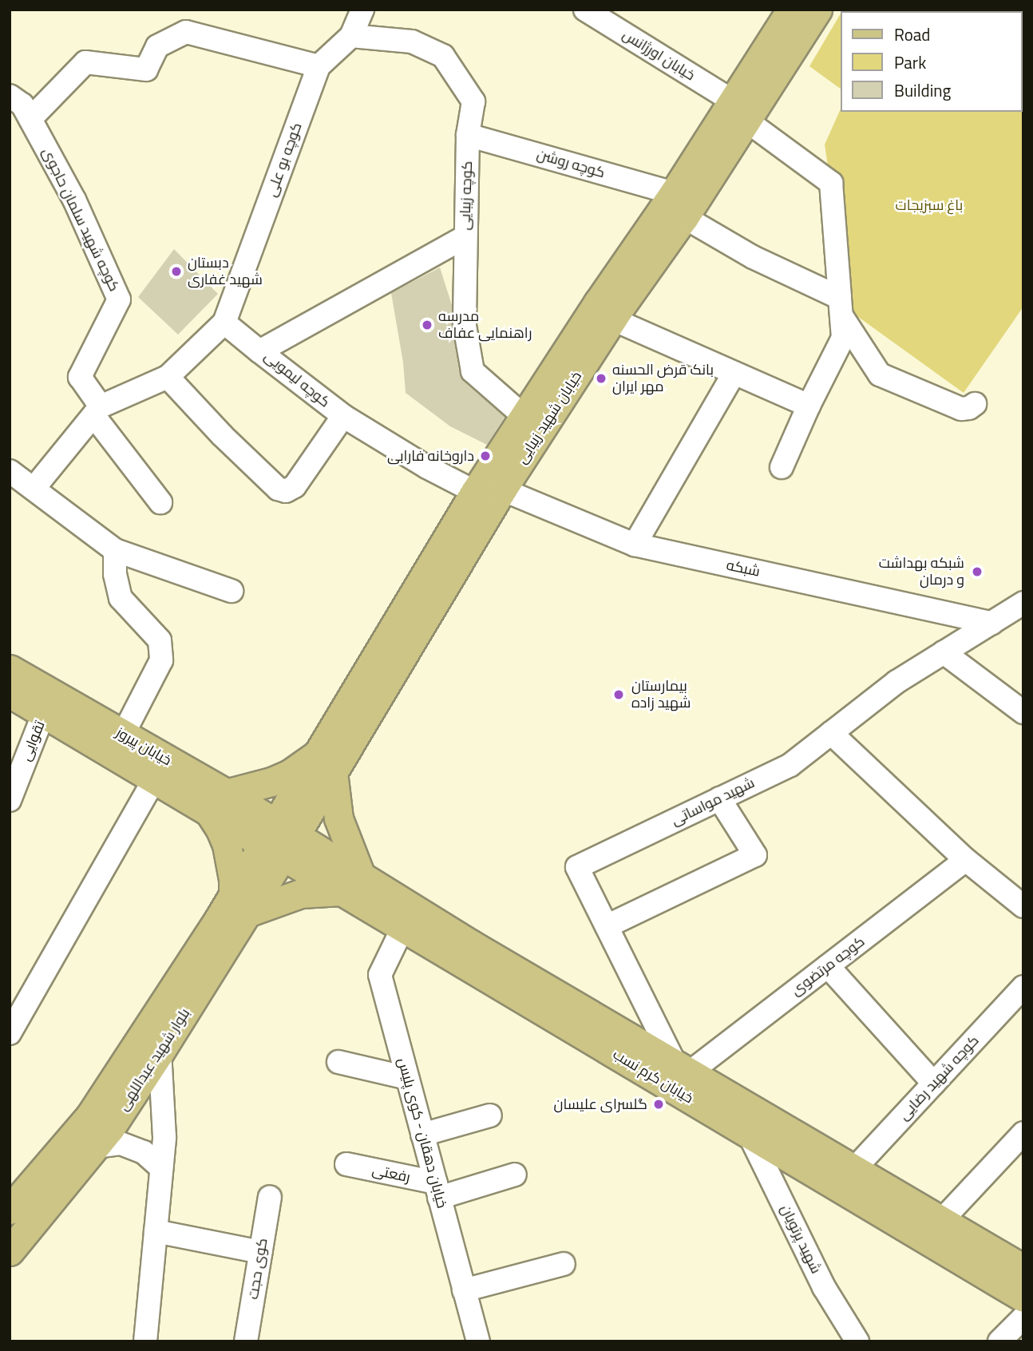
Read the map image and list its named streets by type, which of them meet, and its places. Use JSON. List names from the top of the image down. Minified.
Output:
{"streets":{"main road":["خیابان شهید زیبایی","خیابان پیروز","بلوار شهید عبداللهی","خیابان کرم نسب"],"street":["خیابان اورژانس","کوچه بو علی","کوچه روشن","کوچه زیبایی","کوچه شهید سلمان حاجوی","کوچه لیمویی","شبکه","تقوایی","شهید مواساتی","کوچه مرتضوی","کوچه شهید رضایی","خیابان دهقان - کوی پلیس","رفعتی","شهید پرتویان","کوی حجت"]},"crossings":[["خیابان اورژانس","کوچه روشن"],["خیابان اورژانس","خیابان شهید زیبایی"],["کوچه بو علی","کوچه زیبایی"],["کوچه روشن","کوچه زیبایی"],["کوچه روشن","خیابان شهید زیبایی"],["کوچه زیبایی","کوچه لیمویی"],["کوچه زیبایی","خیابان شهید زیبایی"],["کوچه لیمویی","خیابان شهید زیبایی"],["کوچه لیمویی","شبکه"],["خیابان شهید زیبایی","شبکه"],["خیابان شهید زیبایی","خیابان پیروز"],["خیابان شهید زیبایی","بلوار شهید عبداللهی"],["خیابان شهید زیبایی","خیابان کرم نسب"],["شبکه","شهید مواساتی"],["تقوایی","خیابان پیروز"],["خیابان پیروز","بلوار شهید عبداللهی"],["خیابان پیروز","خیابان کرم نسب"],["شهید مواساتی","کوچه مرتضوی"],["شهید مواساتی","خیابان کرم نسب"],["کوچه مرتضوی","خیابان کرم نسب"],["بلوار شهید عبداللهی","خیابان کرم نسب"],["خیابان کرم نسب","کوچه شهید رضایی"],["خیابان کرم نسب","خیابان دهقان - کوی پلیس"],["خیابان کرم نسب","شهید پرتویان"],["خیابان دهقان - کوی پلیس","رفعتی"]],"parks":["باغ سبزیجات"],"places":["دبستان شهید غفاری","مدرسه راهنمایی عفاف","بانک قرض الحسنه مهر ایران","داروخانه فارابی","شبکه بهداشت و درمان","بیمارستان شهید زاده","گلسرای علیسان"],"legend":["Road","Park","Building"]}
